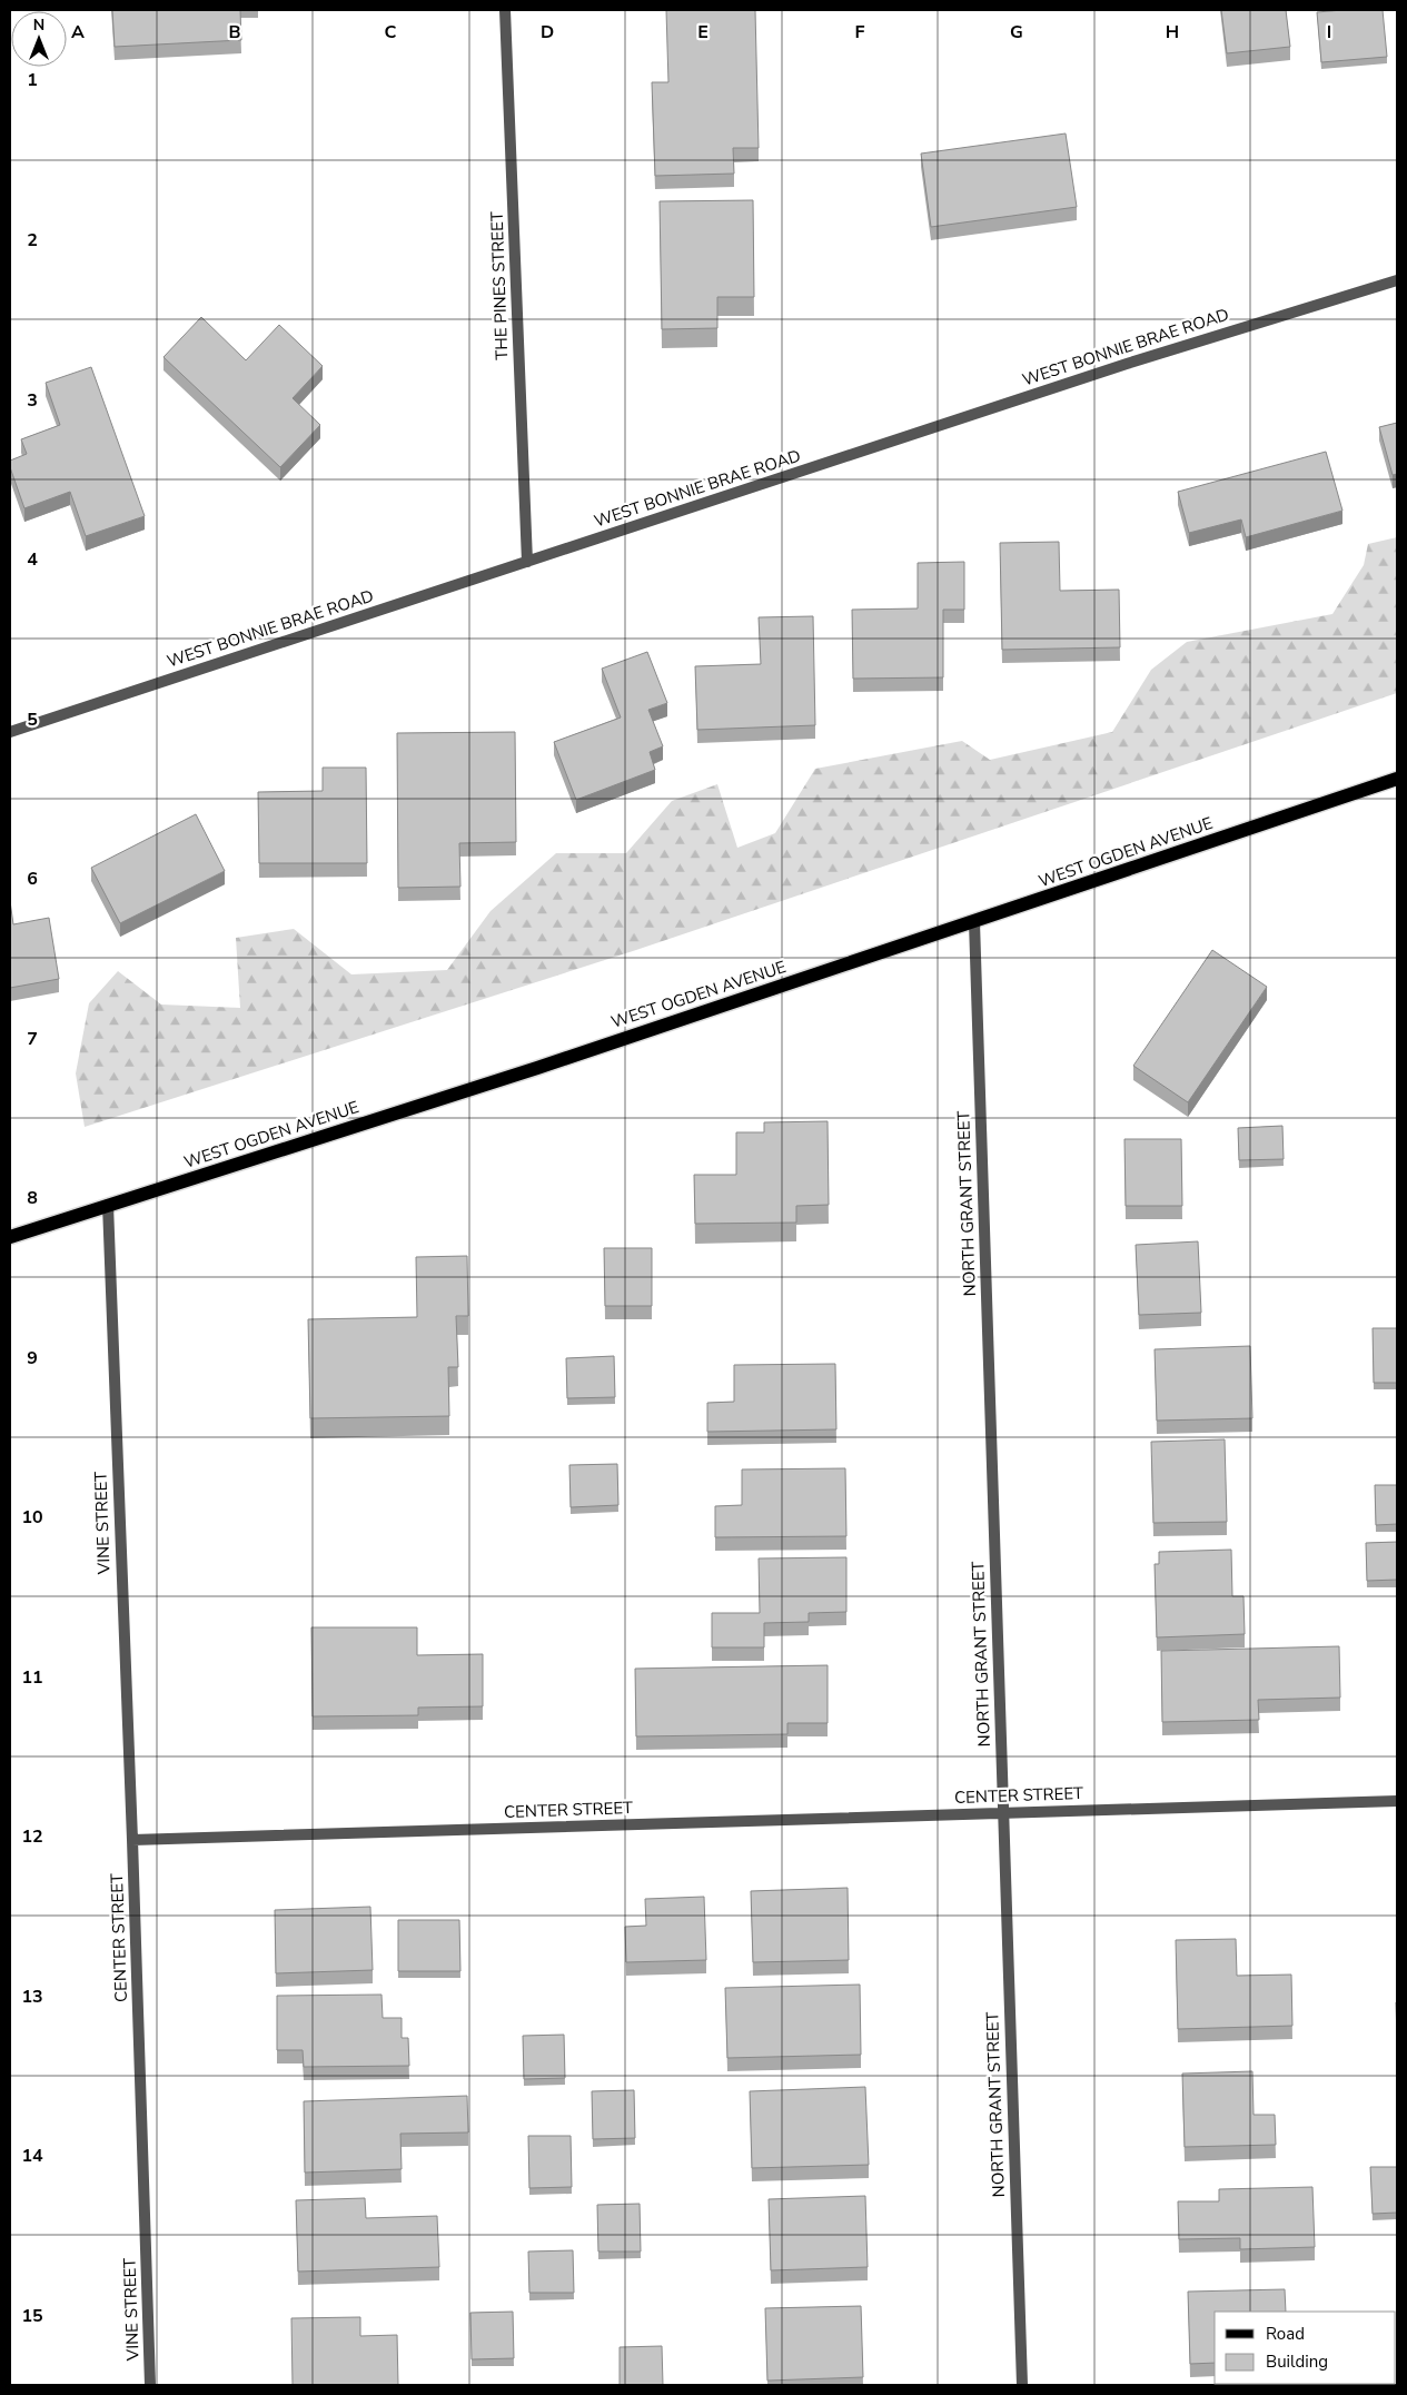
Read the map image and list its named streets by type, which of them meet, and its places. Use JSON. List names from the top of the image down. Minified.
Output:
{"streets":{"main road":["WEST OGDEN AVENUE"],"street":["THE PINES STREET","WEST BONNIE BRAE ROAD","NORTH GRANT STREET","VINE STREET","CENTER STREET"]},"crossings":[["THE PINES STREET","WEST BONNIE BRAE ROAD"],["WEST OGDEN AVENUE","NORTH GRANT STREET"],["WEST OGDEN AVENUE","VINE STREET"],["NORTH GRANT STREET","CENTER STREET"],["VINE STREET","CENTER STREET"]],"legend":["Road","Building"],"north":"top","grid":{"columns":["A","B","C","D","E","F","G","H","I"],"rows":["1","2","3","4","5","6","7","8","9","10","11","12","13","14","15"]}}
